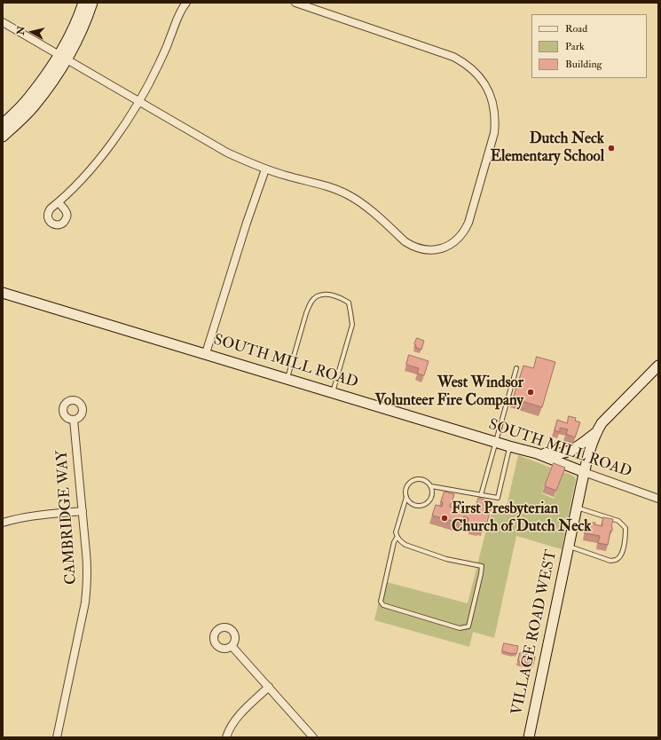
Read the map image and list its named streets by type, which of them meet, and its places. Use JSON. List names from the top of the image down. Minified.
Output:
{"streets":{"street":["SOUTH MILL ROAD","CAMBRIDGE WAY","VILLAGE ROAD WEST"]},"crossings":[["SOUTH MILL ROAD","VILLAGE ROAD WEST"]],"places":["Dutch Neck Elementary School","West Windsor Volunteer Fire Company","First Presbyterian Church of Dutch Neck"],"legend":["Road","Park","Building"],"north":"left"}
